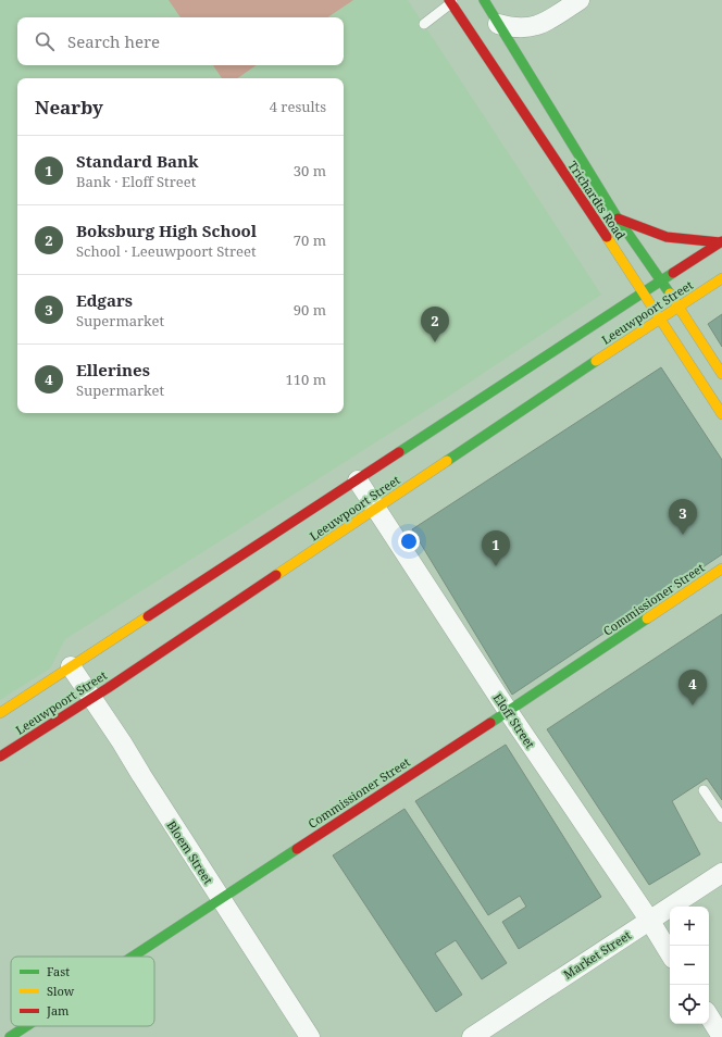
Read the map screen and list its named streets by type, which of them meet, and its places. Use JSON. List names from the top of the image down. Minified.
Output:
{"streets":{"main road":["Trichardts Road","Leeuwpoort Street","Commissioner Street"],"street":["Eloff Street","Bloem Street","Market Street"]},"crossings":[["Trichardts Road","Leeuwpoort Street"],["Leeuwpoort Street","Eloff Street"],["Leeuwpoort Street","Bloem Street"],["Commissioner Street","Eloff Street"],["Commissioner Street","Bloem Street"],["Eloff Street","Market Street"]],"legend":["Fast","Slow","Jam"],"page":{"search":"Search here","heading":["Nearby","4 results"],"list":[{"mark":"1","name":"Standard Bank","note":"Bank · Eloff Street","value":"30 m"},{"mark":"2","name":"Boksburg High School","note":"School · Leeuwpoort Street","value":"70 m"},{"mark":"3","name":"Edgars","note":"Supermarket","value":"90 m"},{"mark":"4","name":"Ellerines","note":"Supermarket","value":"110 m"}],"pins":["2","3","1","4"],"map_buttons":["+","−"]}}
